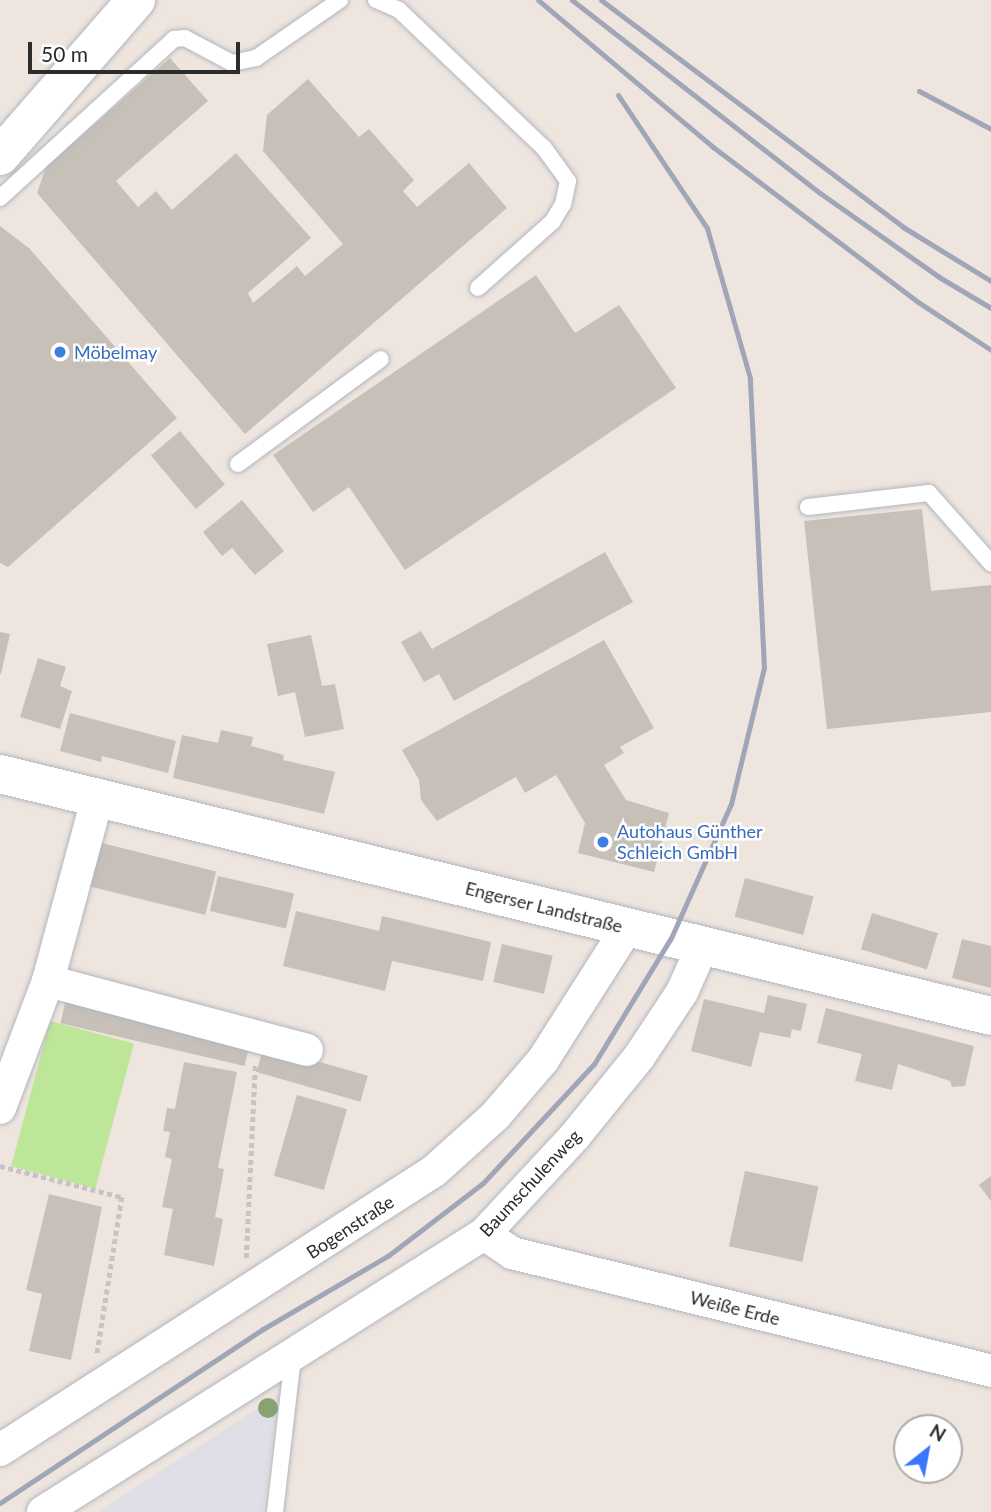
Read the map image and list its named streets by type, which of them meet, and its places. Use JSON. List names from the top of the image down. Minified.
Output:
{"streets":{"main road":["Engerser Landstraße"],"street":["Baumschulenweg","Bogenstraße","Weiße Erde"]},"crossings":[["Engerser Landstraße","Baumschulenweg"],["Engerser Landstraße","Bogenstraße"],["Baumschulenweg","Weiße Erde"]],"places":["Möbelmay","Autohaus Günther Schleich GmbH"],"scale_bar":"50 m","north":"top right"}
